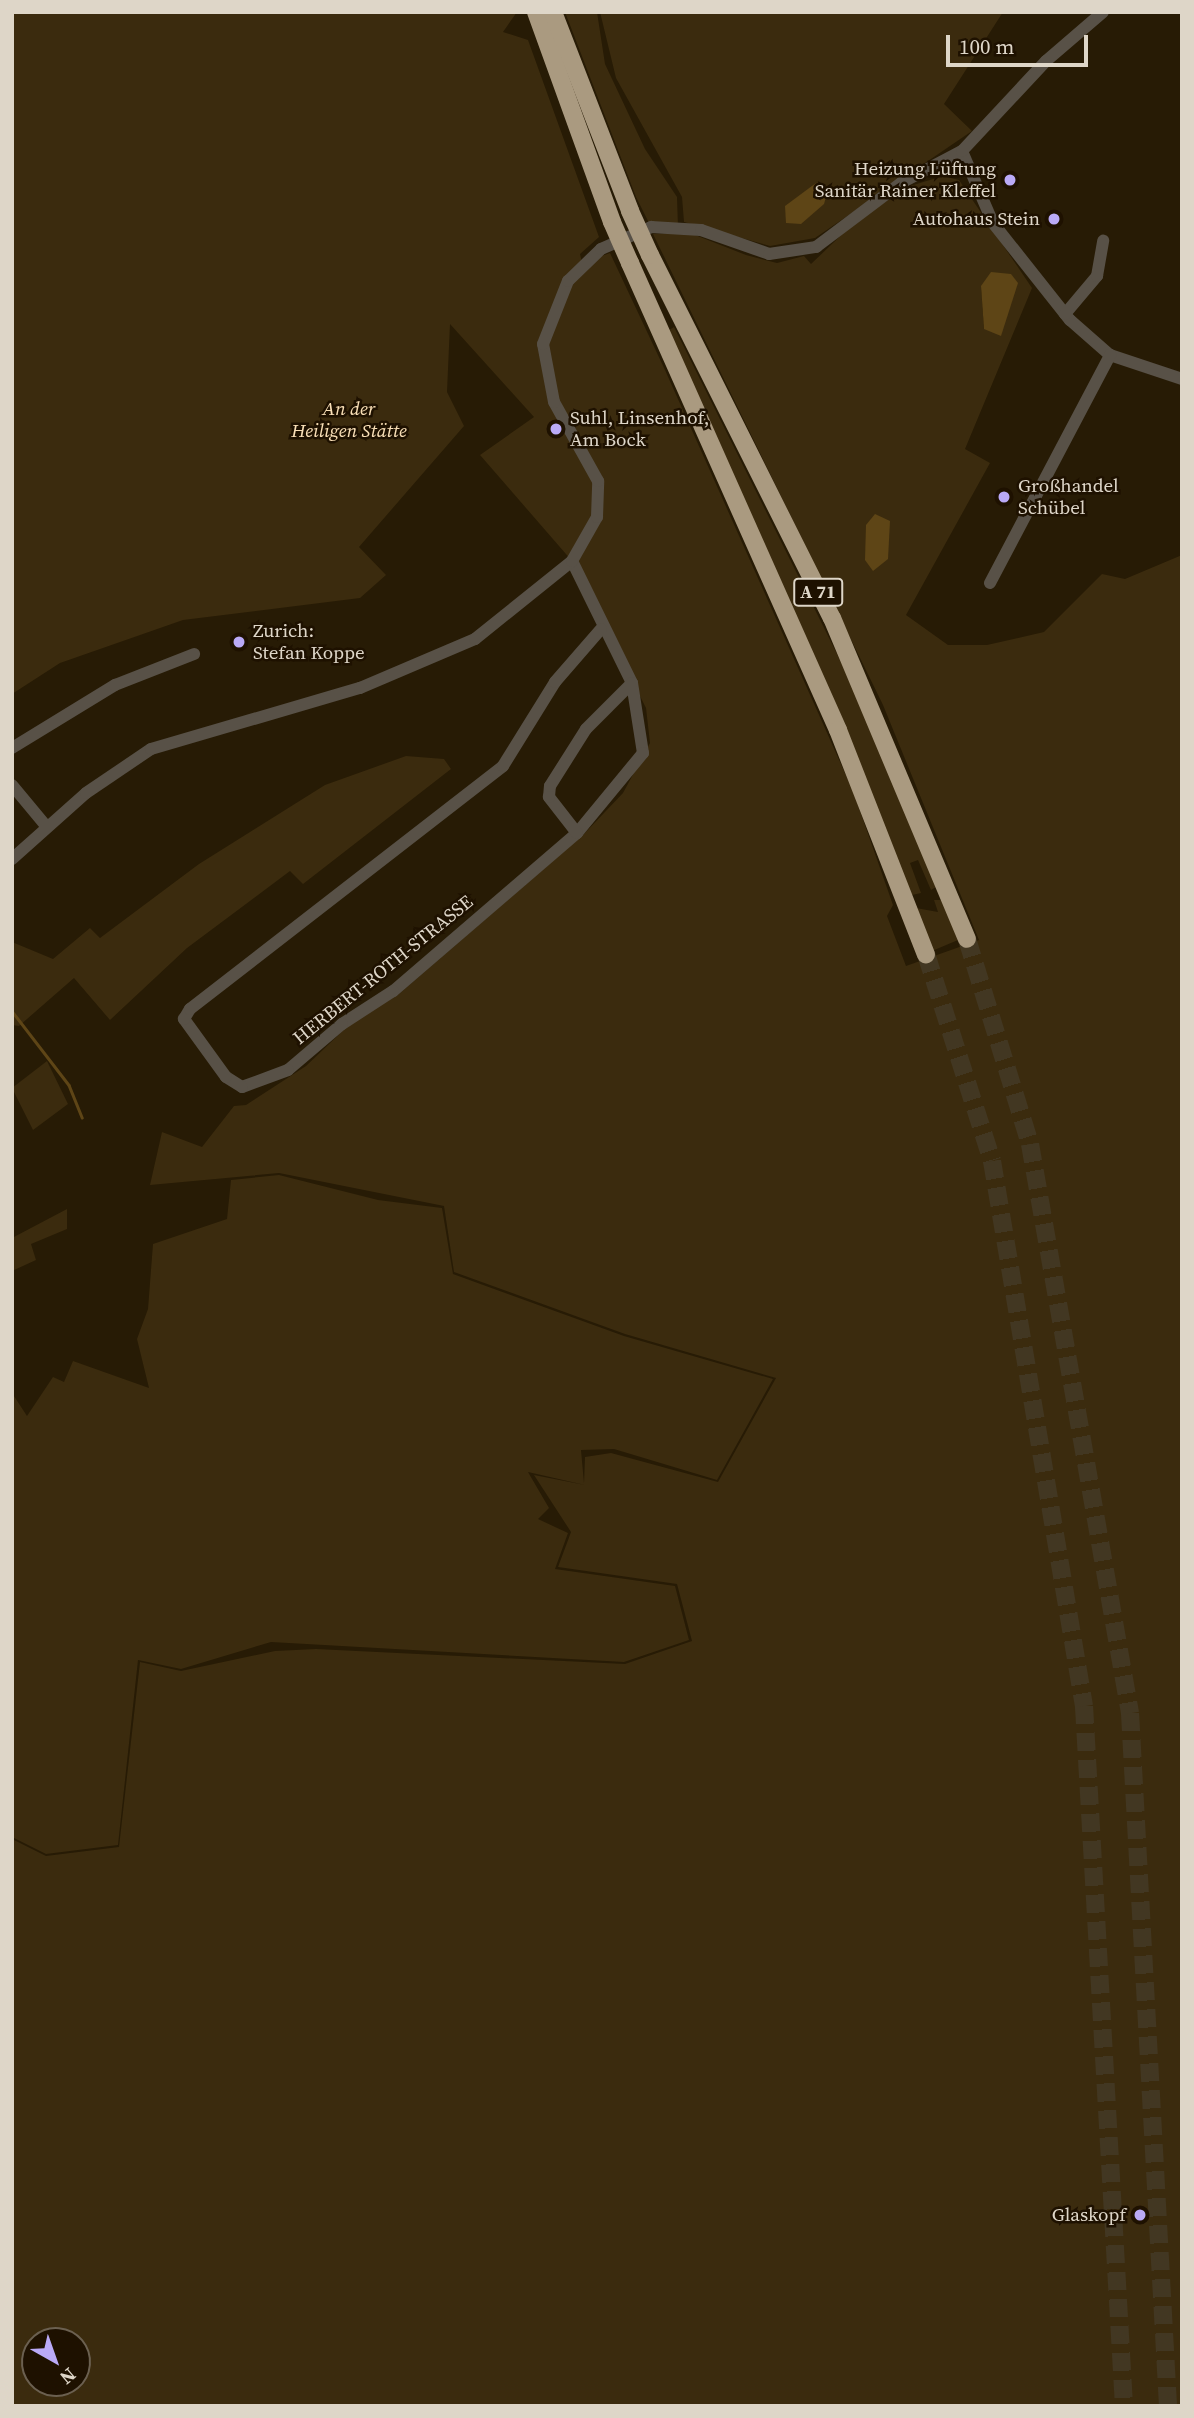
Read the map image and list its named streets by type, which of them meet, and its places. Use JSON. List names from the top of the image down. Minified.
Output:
{"streets":{"highway":["A 71"],"street":["HERBERT-ROTH-STRASSE"]},"parks":["An der Heiligen Stätte"],"places":["Heizung Lüftung Sanitär Rainer Kleffel","Autohaus Stein","Suhl, Linsenhof, Am Bock","Großhandel Schübel","Zurich: Stefan Koppe","Glaskopf"],"scale_bar":"100 m","north":"bottom right"}
